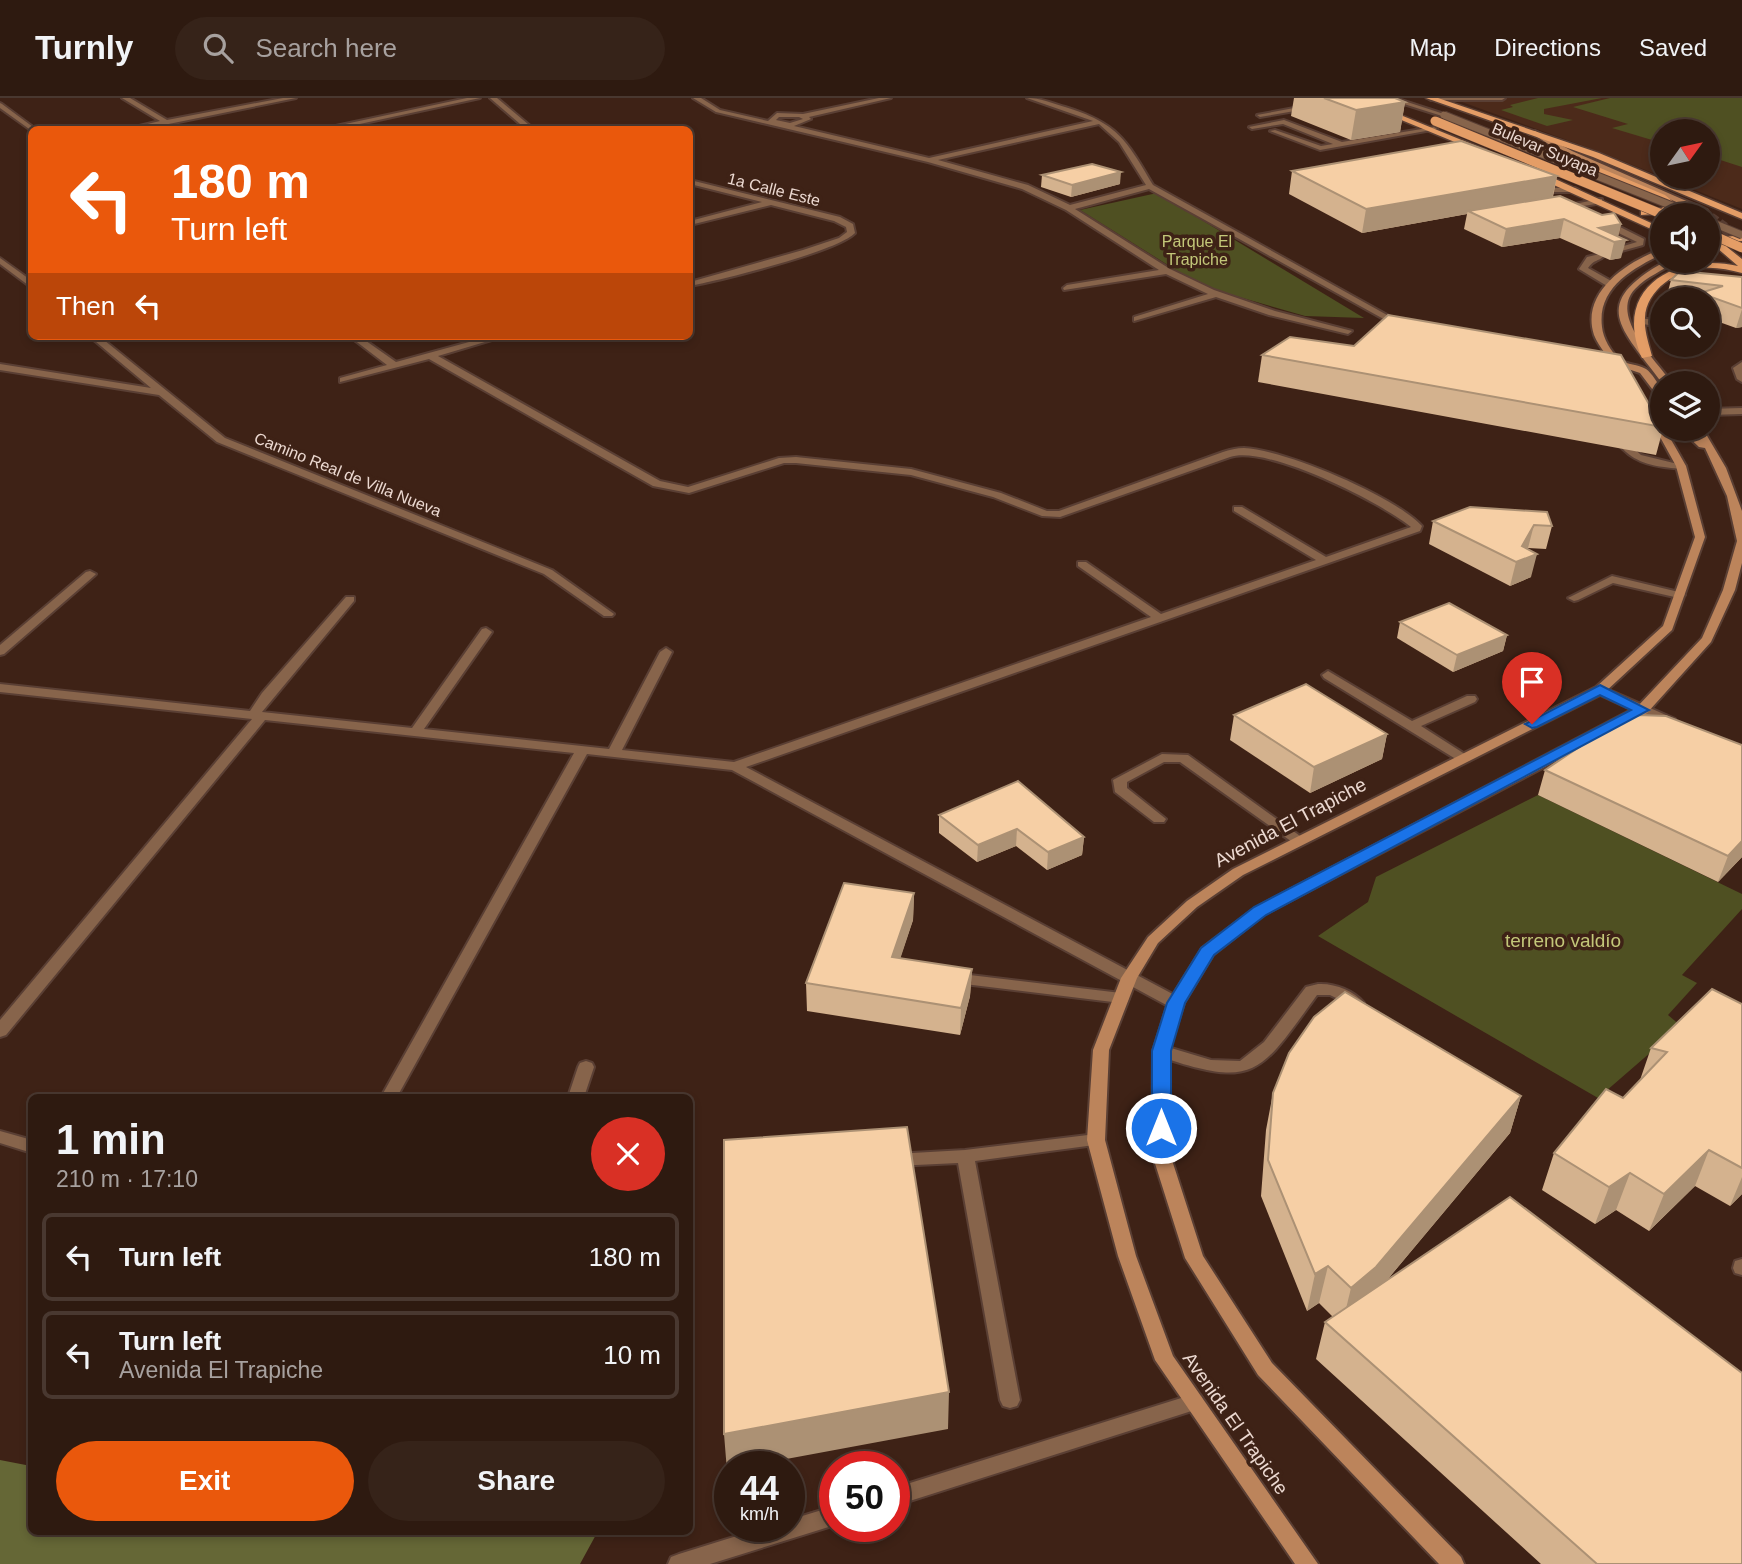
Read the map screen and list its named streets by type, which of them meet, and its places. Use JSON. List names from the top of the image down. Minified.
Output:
{"streets":{"main road":["Bulevar Suyapa","Avenida El Trapiche"],"street":["1a Calle Este","Camino Real de Villa Nueva"]},"parks":["Parque El Trapiche","terreno valdío"],"north":"top right","page":{"header":"Turnly","search":"Search here","nav":["Map","Directions","Saved"],"turn":["180 m","Turn left"],"then":"Then","heading":["1 min","210 m · 17:10"],"list":[{"name":"Turn left","value":"180 m"},{"name":"Turn left","note":"Avenida El Trapiche","value":"10 m"}],"buttons":["Exit","Share"],"speed":"44 km/h","limit":"50"}}
